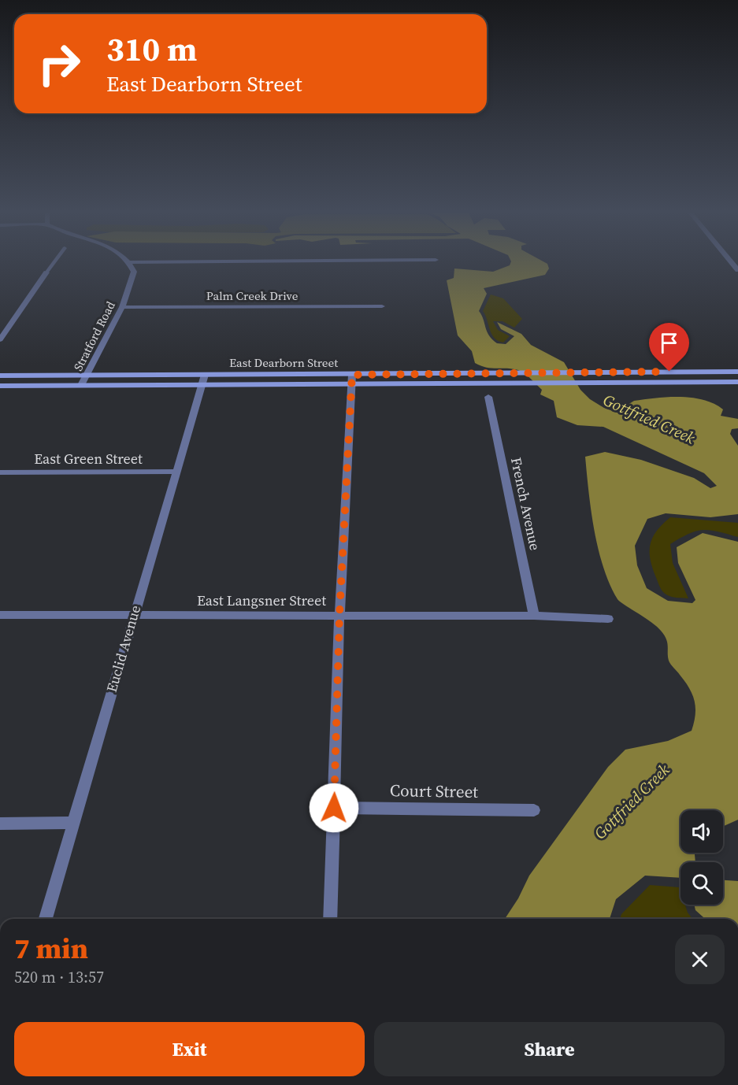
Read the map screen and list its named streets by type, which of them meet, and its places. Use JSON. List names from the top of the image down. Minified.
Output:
{"streets":{"main road":["East Dearborn Street"],"street":["Palm Creek Drive","Stratford Road","East Green Street","French Avenue","East Langsner Street","Euclid Avenue","Court Street"]},"crossings":[["Palm Creek Drive","Stratford Road"],["Stratford Road","East Dearborn Street"],["East Dearborn Street","Euclid Avenue"],["East Green Street","Euclid Avenue"],["French Avenue","East Langsner Street"],["East Langsner Street","Euclid Avenue"]],"water":["Gottfried Creek"],"page":{"turn":["310 m","East Dearborn Street"],"heading":["7 min","520 m · 13:57"],"buttons":["Exit","Share"]}}
